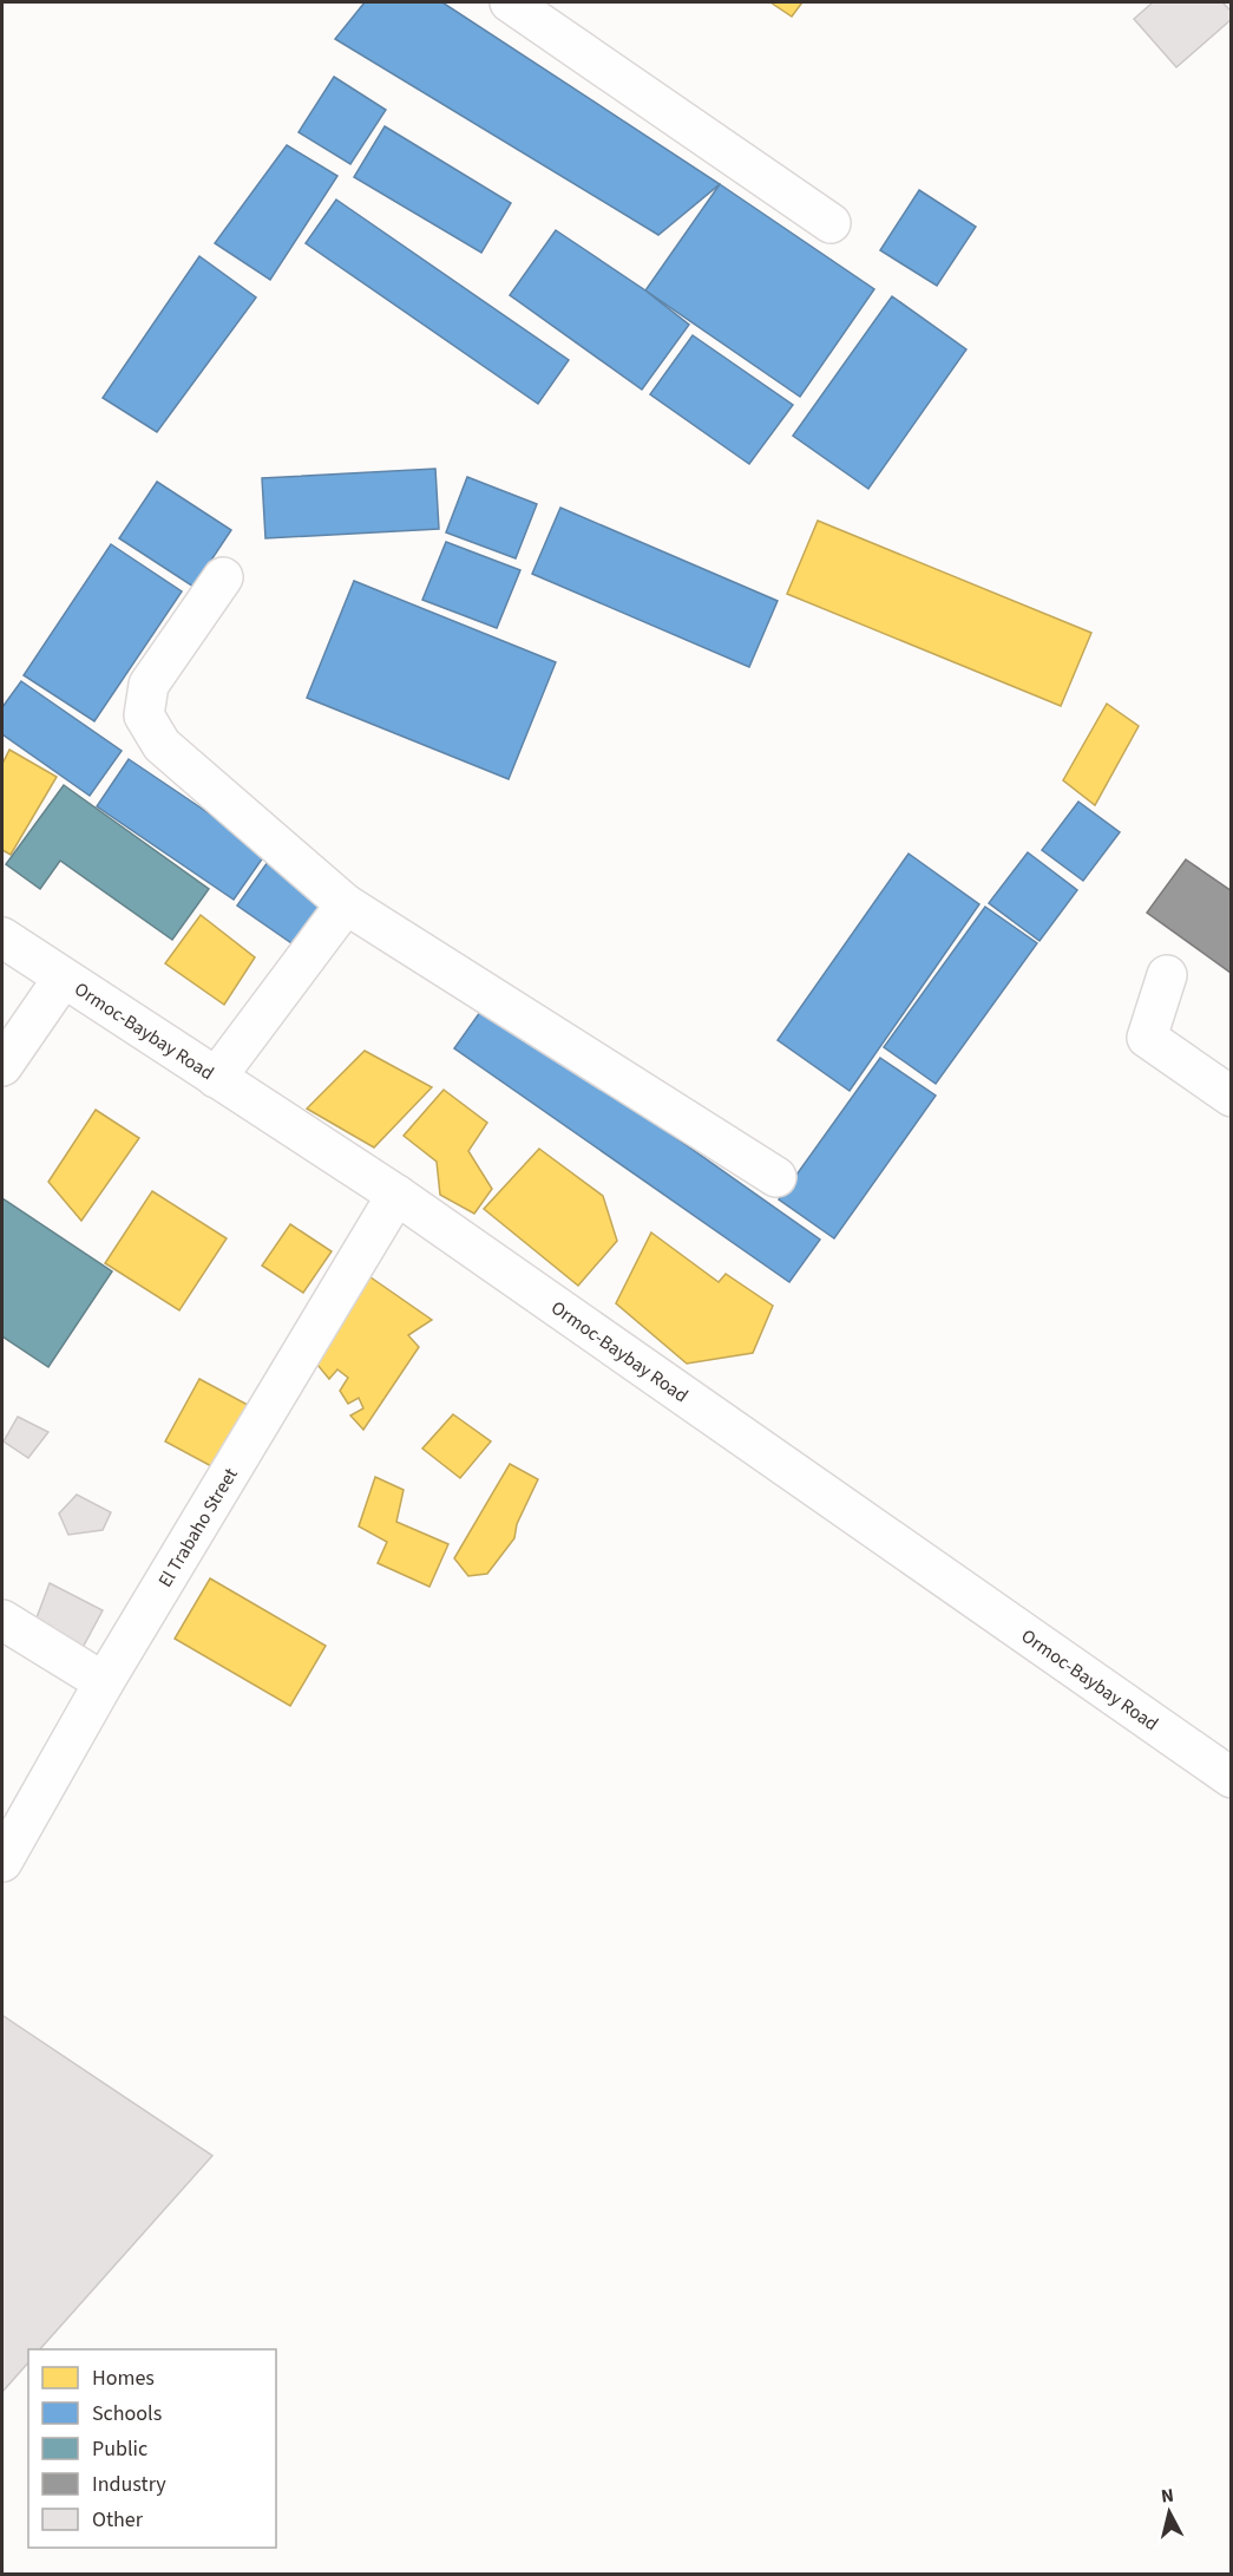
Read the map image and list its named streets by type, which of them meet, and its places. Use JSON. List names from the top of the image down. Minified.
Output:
{"streets":{"main road":["Ormoc-Baybay Road","El Trabaho Street"]},"crossings":[["Ormoc-Baybay Road","El Trabaho Street"]],"legend":["Homes","Schools","Public","Industry","Other"],"north":"top"}
